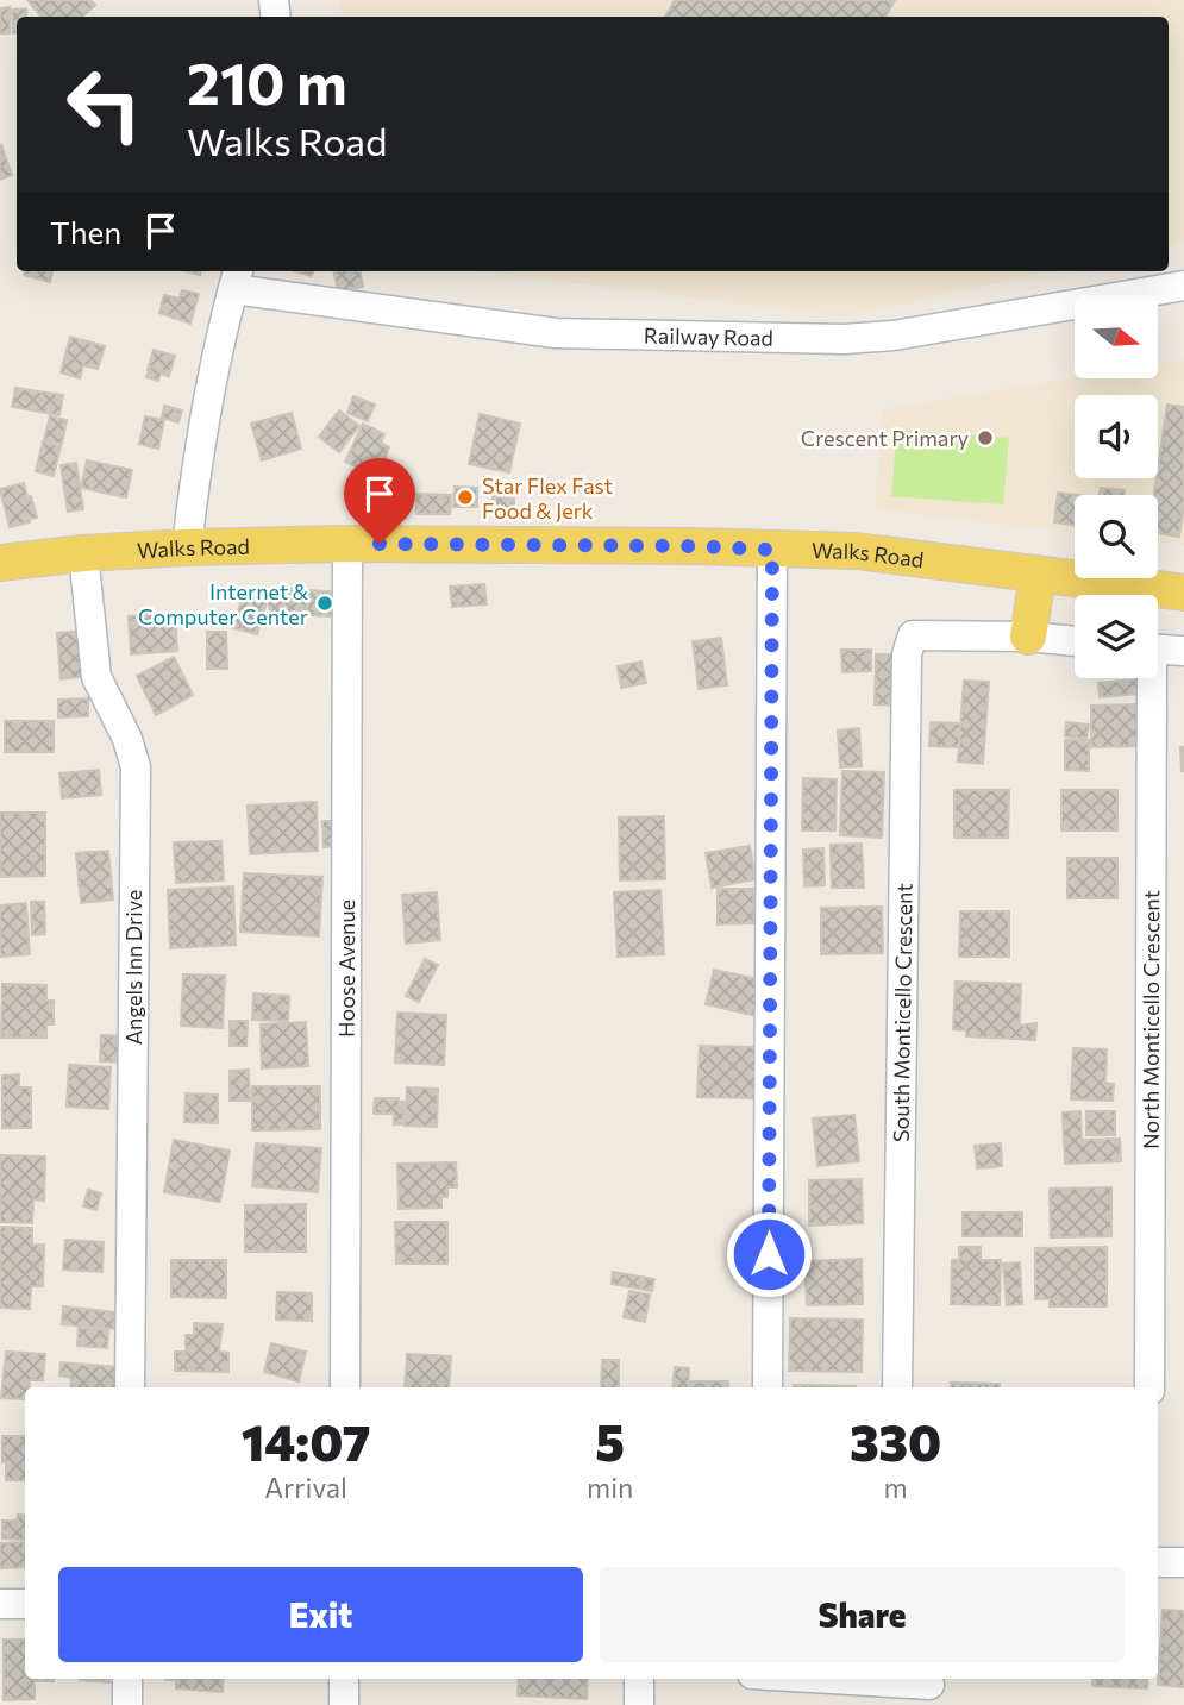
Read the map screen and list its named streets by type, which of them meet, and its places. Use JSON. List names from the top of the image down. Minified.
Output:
{"streets":{"main road":["Walks Road"],"street":["Railway Road","Angels Inn Drive","Hoose Avenue","South Monticello Crescent","North Monticello Crescent"]},"crossings":[["Walks Road","Angels Inn Drive"],["Walks Road","Hoose Avenue"]],"places":["Crescent Primary","Star Flex Fast Food & Jerk","Internet & Computer Center"],"north":"right","page":{"turn":["210 m","Walks Road"],"then":"Then","eta":["14:07","Arrival","5","min","330","m"],"buttons":["Exit","Share"]}}
